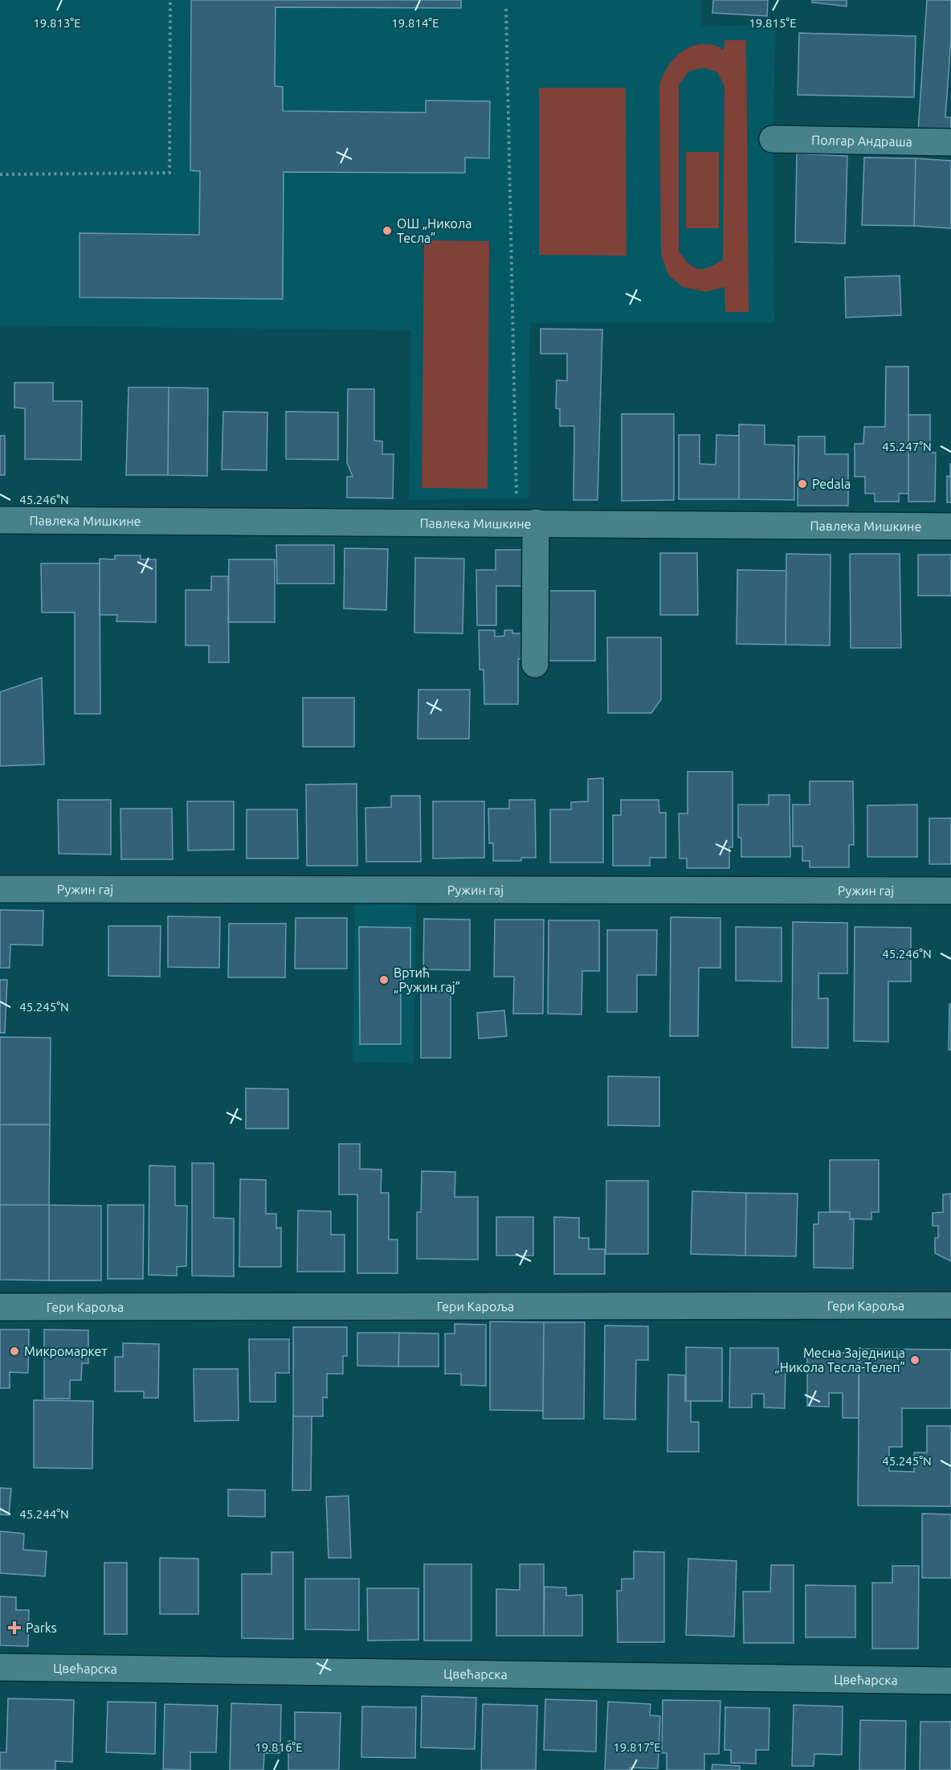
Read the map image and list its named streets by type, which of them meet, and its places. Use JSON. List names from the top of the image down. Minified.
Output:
{"streets":{"street":["Полгар Андраша","Павлека Мишкине","Ружин гај","Гери Кароља","Цвећарска"]},"places":{"other":["ОШ „Никола Тесла”","Pedala","Вртић „Ружин гај”","Микромаркет","Месна Заједница „Никола Тесла-Телеп”"],"health":["Parks"]},"coordinates":["19.813°E","19.814°E","19.815°E","45.247°N","45.246°N","45.245°N","45.244°N","19.816°E","19.817°E"]}
